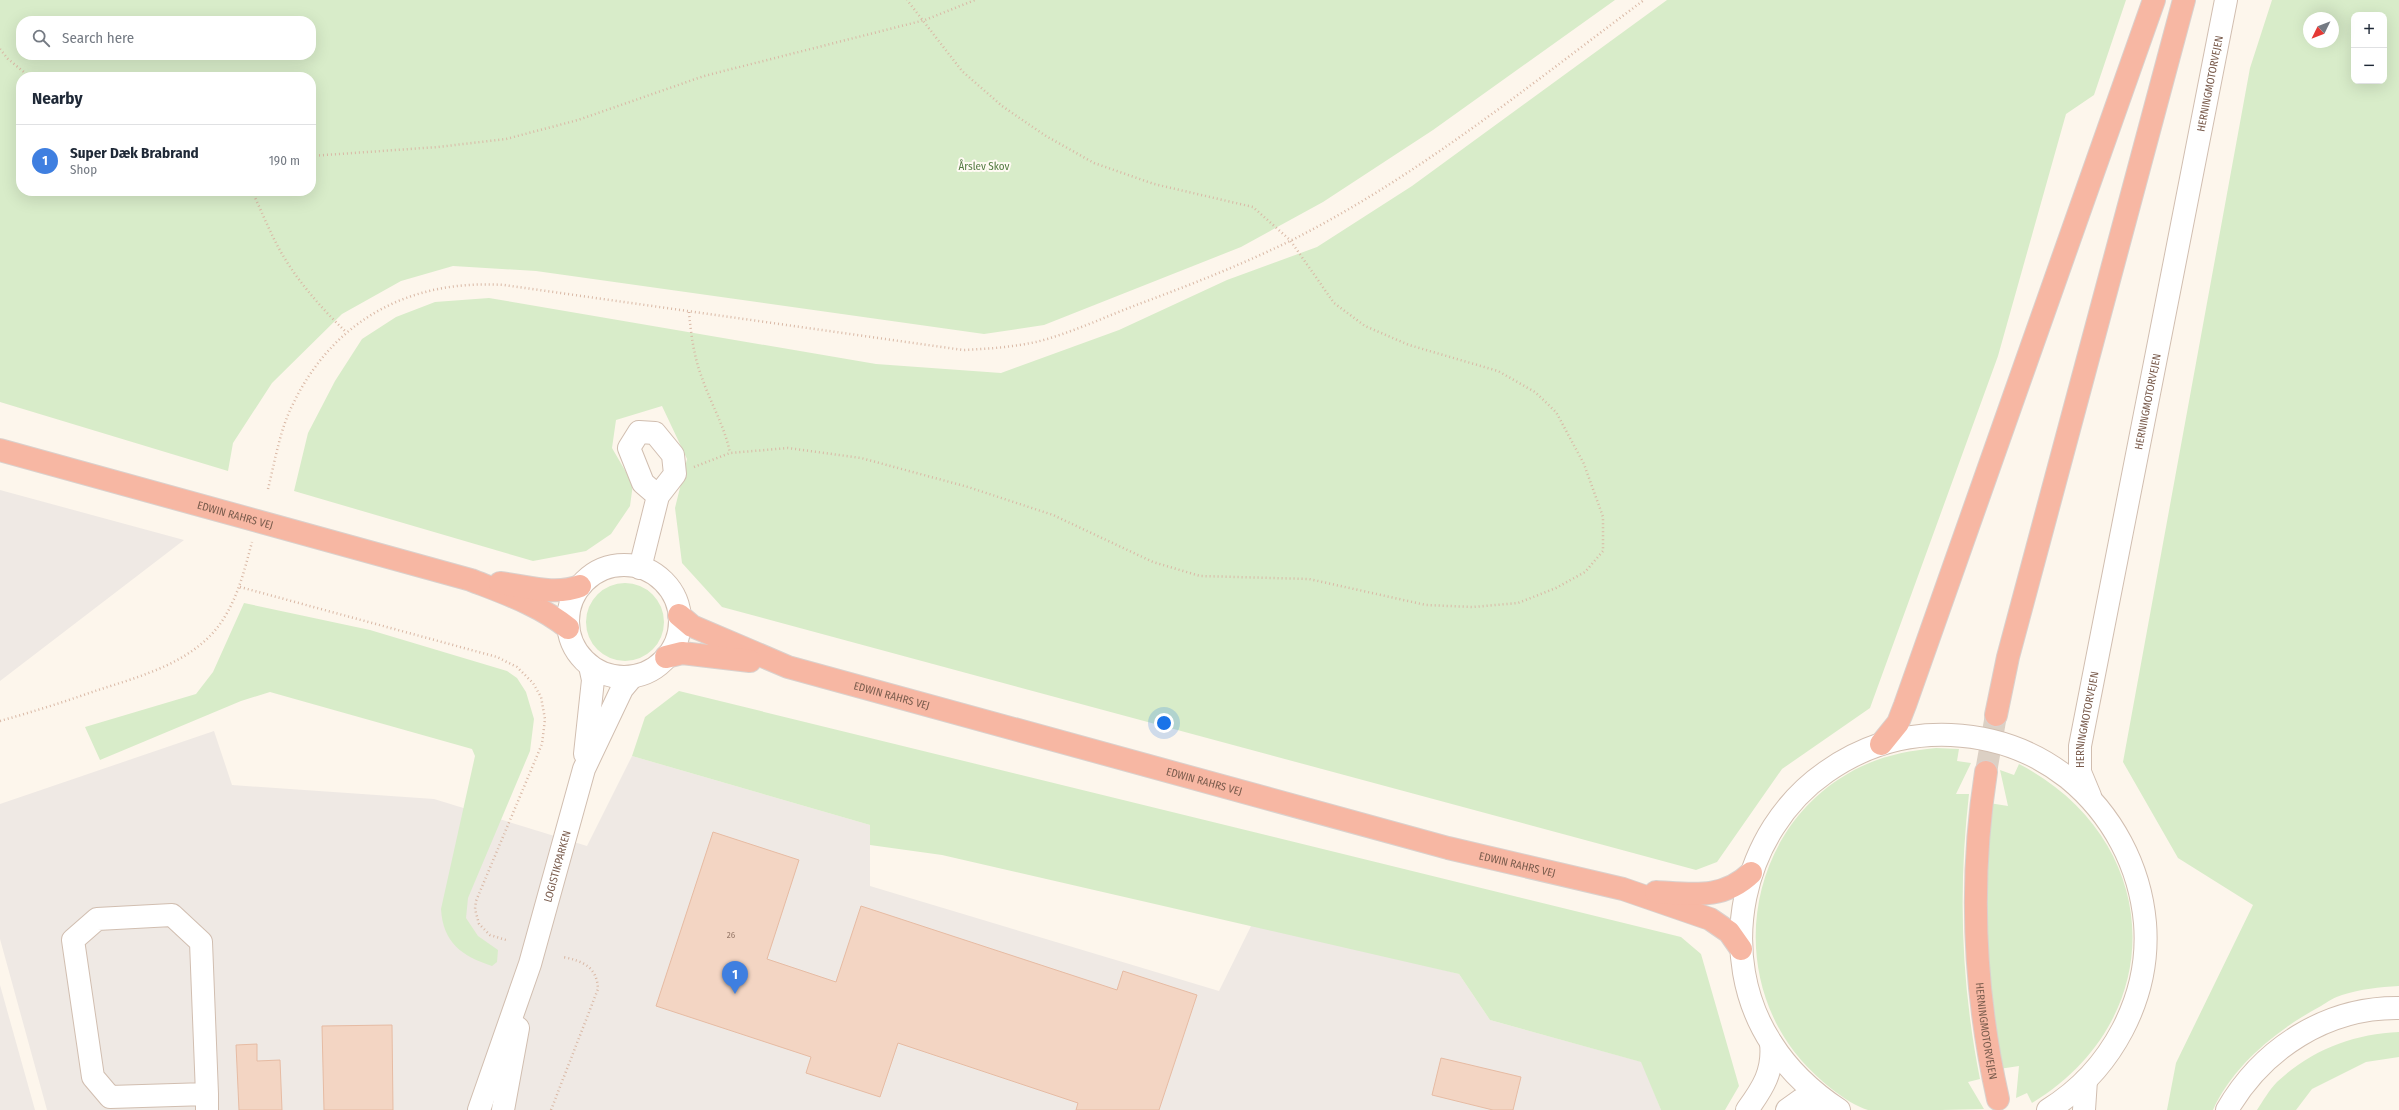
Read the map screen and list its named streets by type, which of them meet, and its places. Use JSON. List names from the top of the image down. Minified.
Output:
{"streets":{"highway":["HERNINGMOTORVEJEN","EDWIN RAHRS VEJ"],"street":["LOGISTIKPARKEN"]},"parks":["Årslev Skov"],"house_numbers":["26"],"north":"bottom left","page":{"map_buttons":["+","−"],"search":"Search here","heading":"Nearby","list":[{"mark":"1","name":"Super Dæk Brabrand","note":"Shop","value":"190 m"}],"pins":"1"}}
